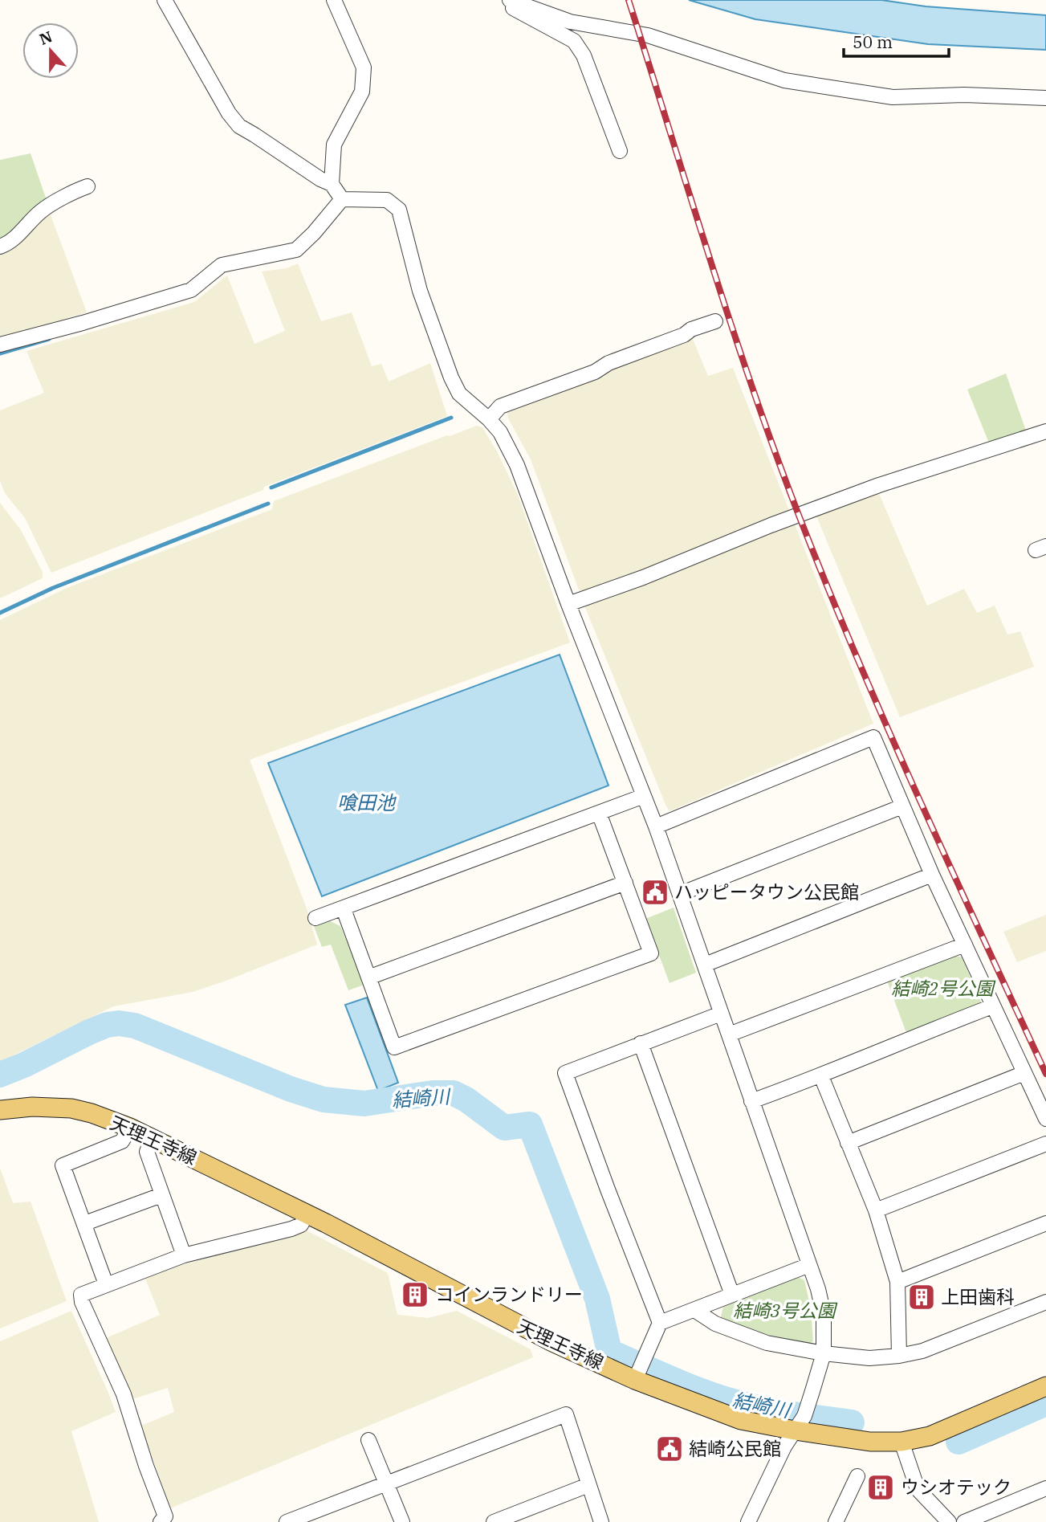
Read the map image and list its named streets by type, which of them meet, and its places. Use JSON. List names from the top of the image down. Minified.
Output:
{"streets":{"main road":["天理王寺線"]},"water":["喰田池","結崎川"],"parks":["結崎2号公園","結崎3号公園"],"places":{"public building":["ハッピータウン公民館","結崎公民館"],"building":["コインランドリー","上田歯科","ウシオテック"]},"scale_bar":"50 m","north":"top"}
